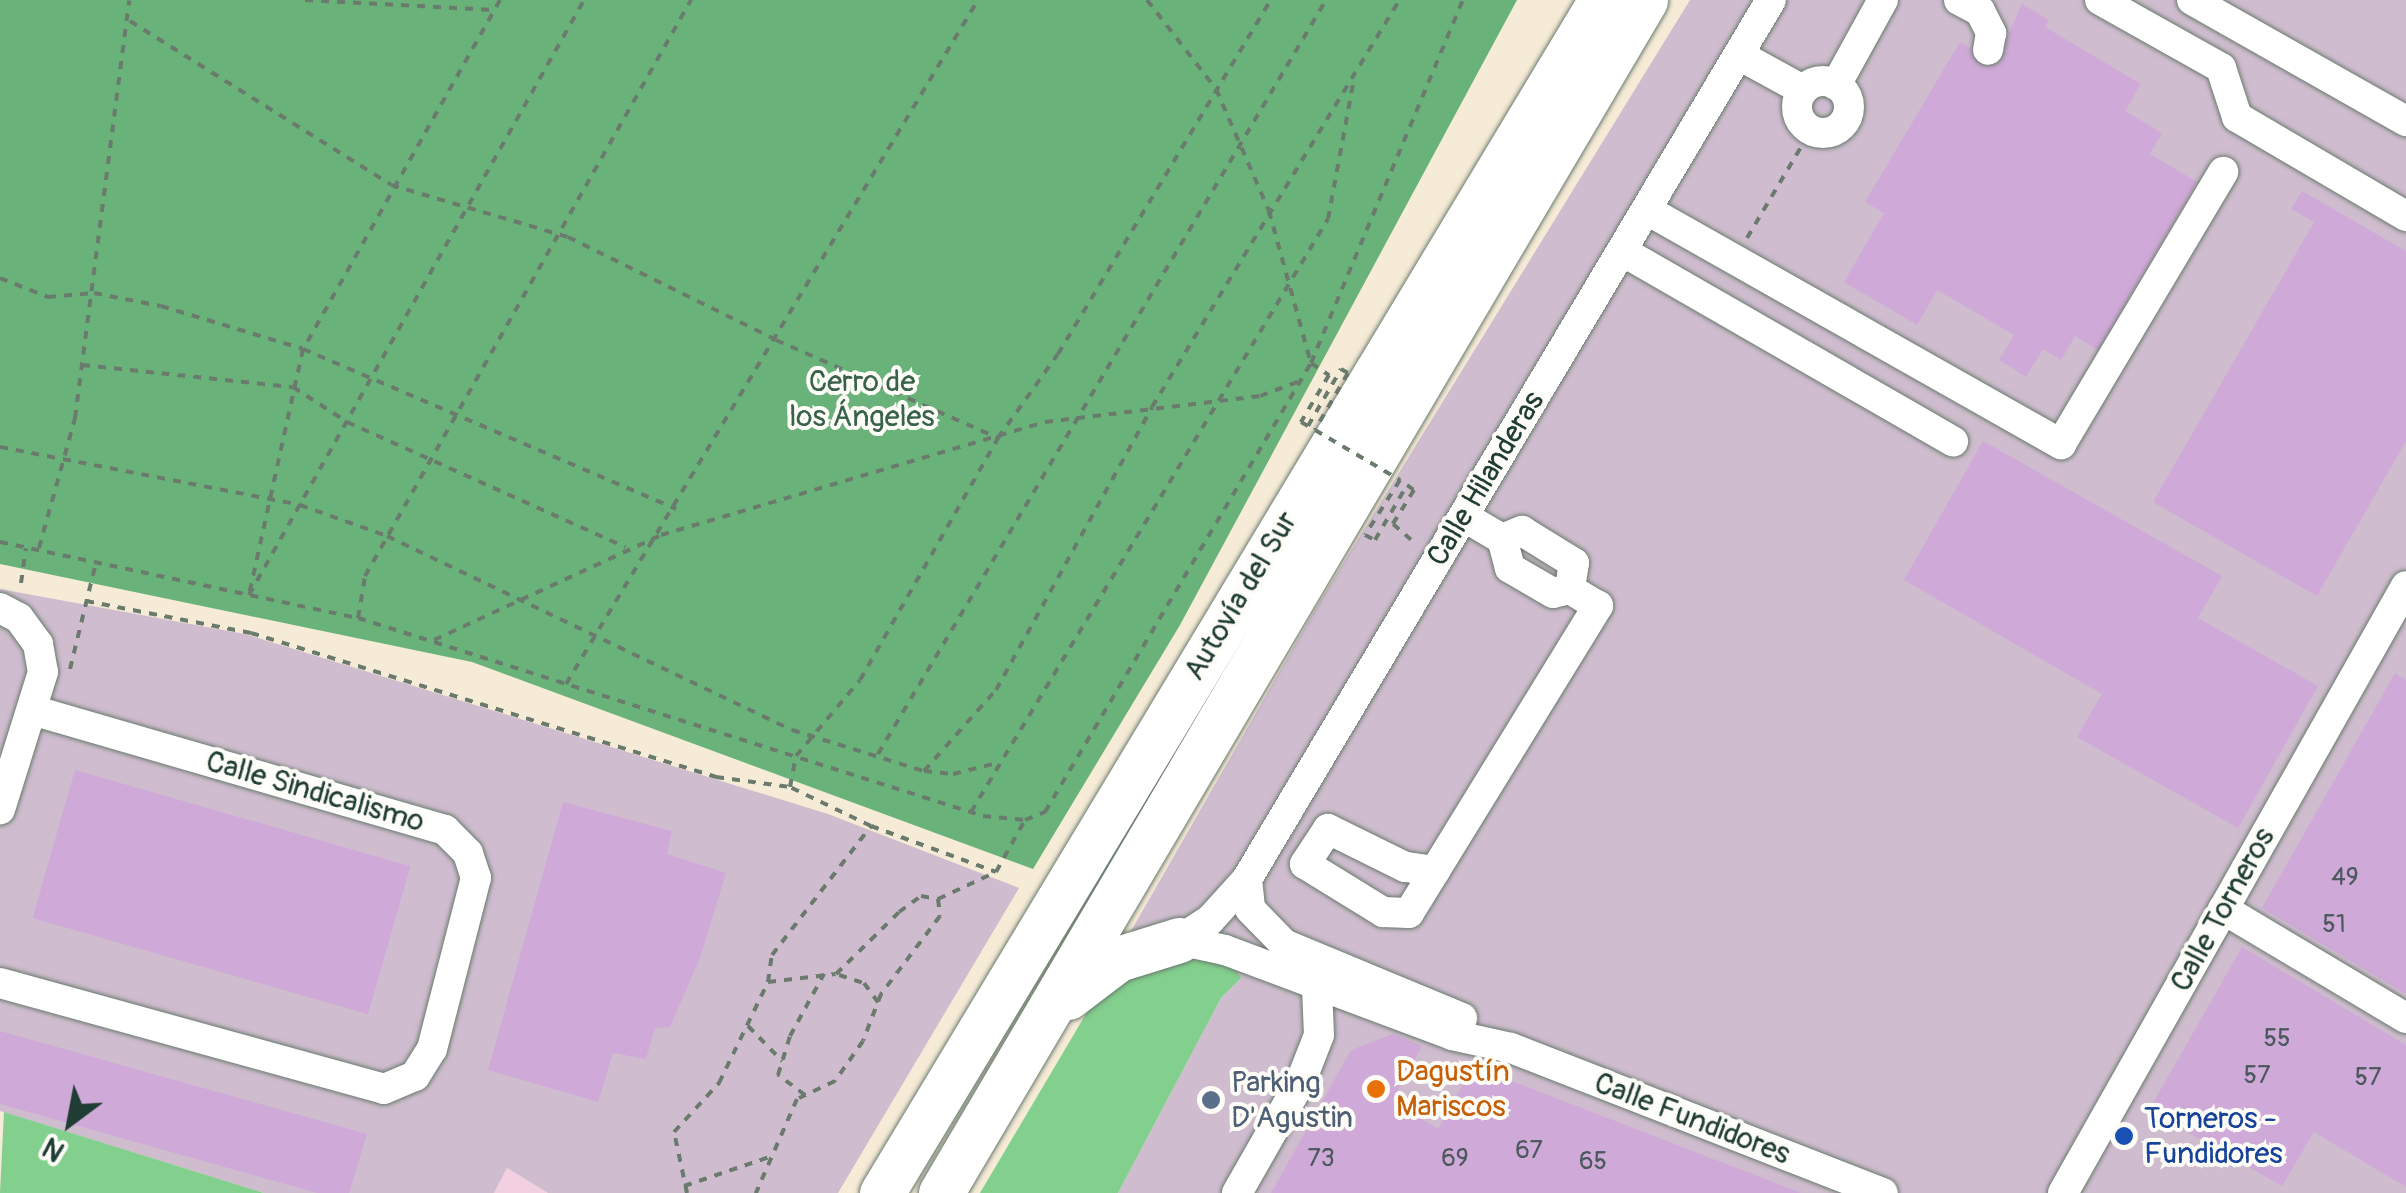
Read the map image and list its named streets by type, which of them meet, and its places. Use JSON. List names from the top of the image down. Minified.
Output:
{"streets":{"highway":["Autovía del Sur"],"street":["Calle Hilanderas","Calle Sindicalismo","Calle Torneros","Calle Fundidores"]},"crossings":[["Calle Hilanderas","Calle Fundidores"]],"parks":["Cerro de los Ángeles"],"places":["Dagustín Mariscos","Parking D'Agustin","Torneros - Fundidores"],"house_numbers":["49","51","55","57","57","67","73","69","65"],"north":"bottom left"}
